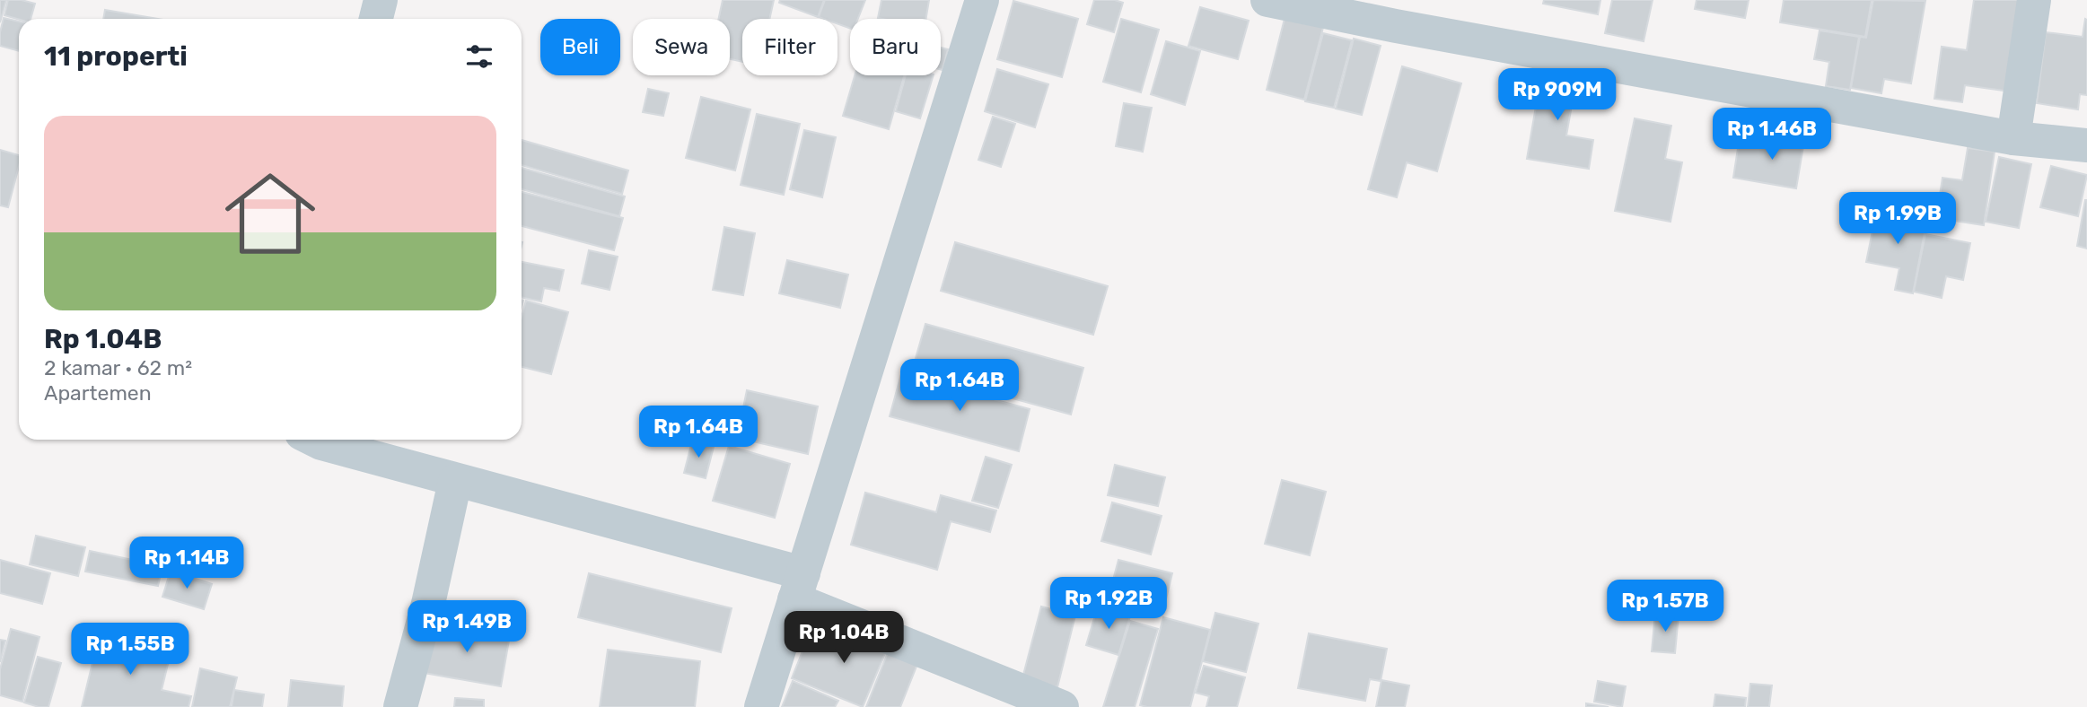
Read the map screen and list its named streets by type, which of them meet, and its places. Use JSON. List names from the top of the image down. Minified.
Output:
{"page":{"chip":["Beli","Sewa","Filter","Baru"],"heading":"11 properti","price":["Rp 909M","Rp 1.46B","Rp 1.99B","Rp 1.64B","Rp 1.64B","Rp 1.14B","Rp 1.92B","Rp 1.57B","Rp 1.49B","Rp 1.04B","Rp 1.55B"],"list":[{"name":"Rp 1.04B","note":"2 kamar · 62 m² · Apartemen"}]}}
